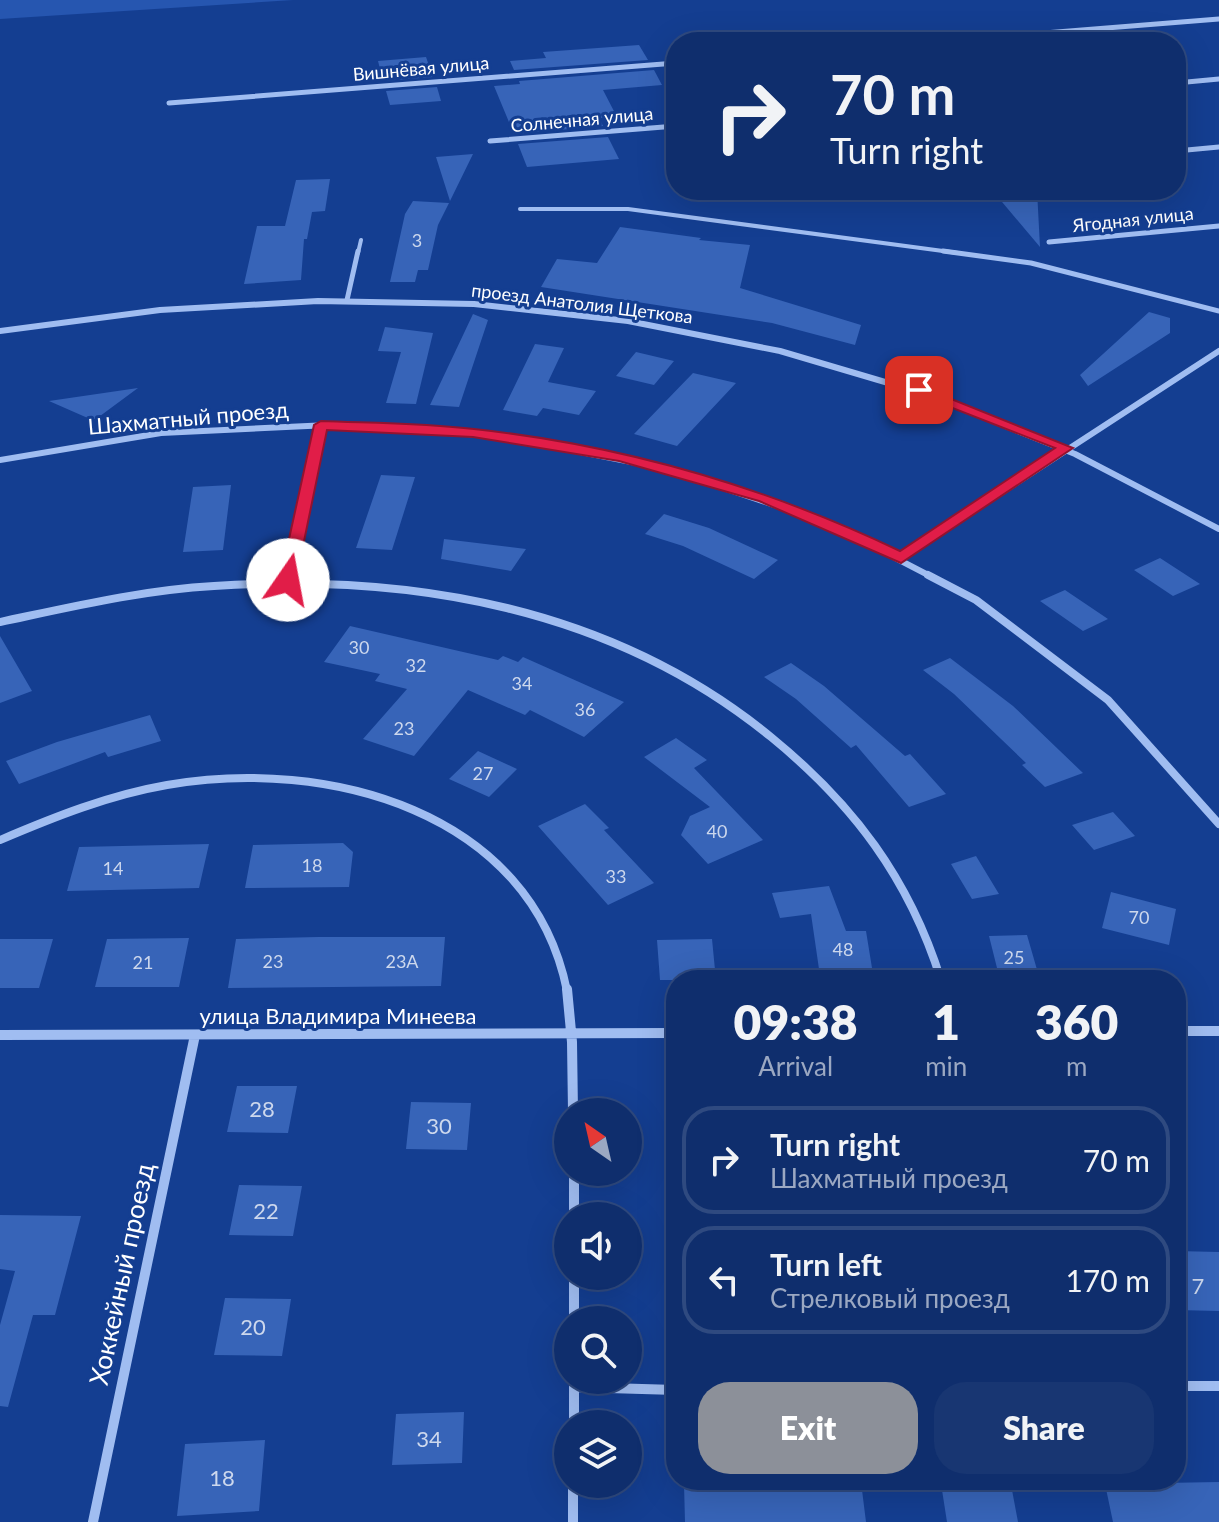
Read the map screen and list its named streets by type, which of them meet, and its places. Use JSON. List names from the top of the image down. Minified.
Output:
{"streets":{"street":["Вишнёвая улица","Солнечная улица","Ягодная улица","проезд Анатолия Щеткова","Шахматный проезд","улица Владимира Минеева","Хоккейный проезд"]},"crossings":[["улица Владимира Минеева","Хоккейный проезд"]],"house_numbers":["3","30","32","34","36","23","27","40","18","14","33","70","48","25","23","23А","21","28","30","22","7","20","34","18"],"north":"top left","page":{"turn":["70 m","Turn right"],"eta":["09:38","Arrival","1","min","360","m"],"list":[{"name":"Turn right","note":"Шахматный проезд","value":"70 m"},{"name":"Turn left","note":"Стрелковый проезд","value":"170 m"}],"buttons":["Exit","Share"]}}
